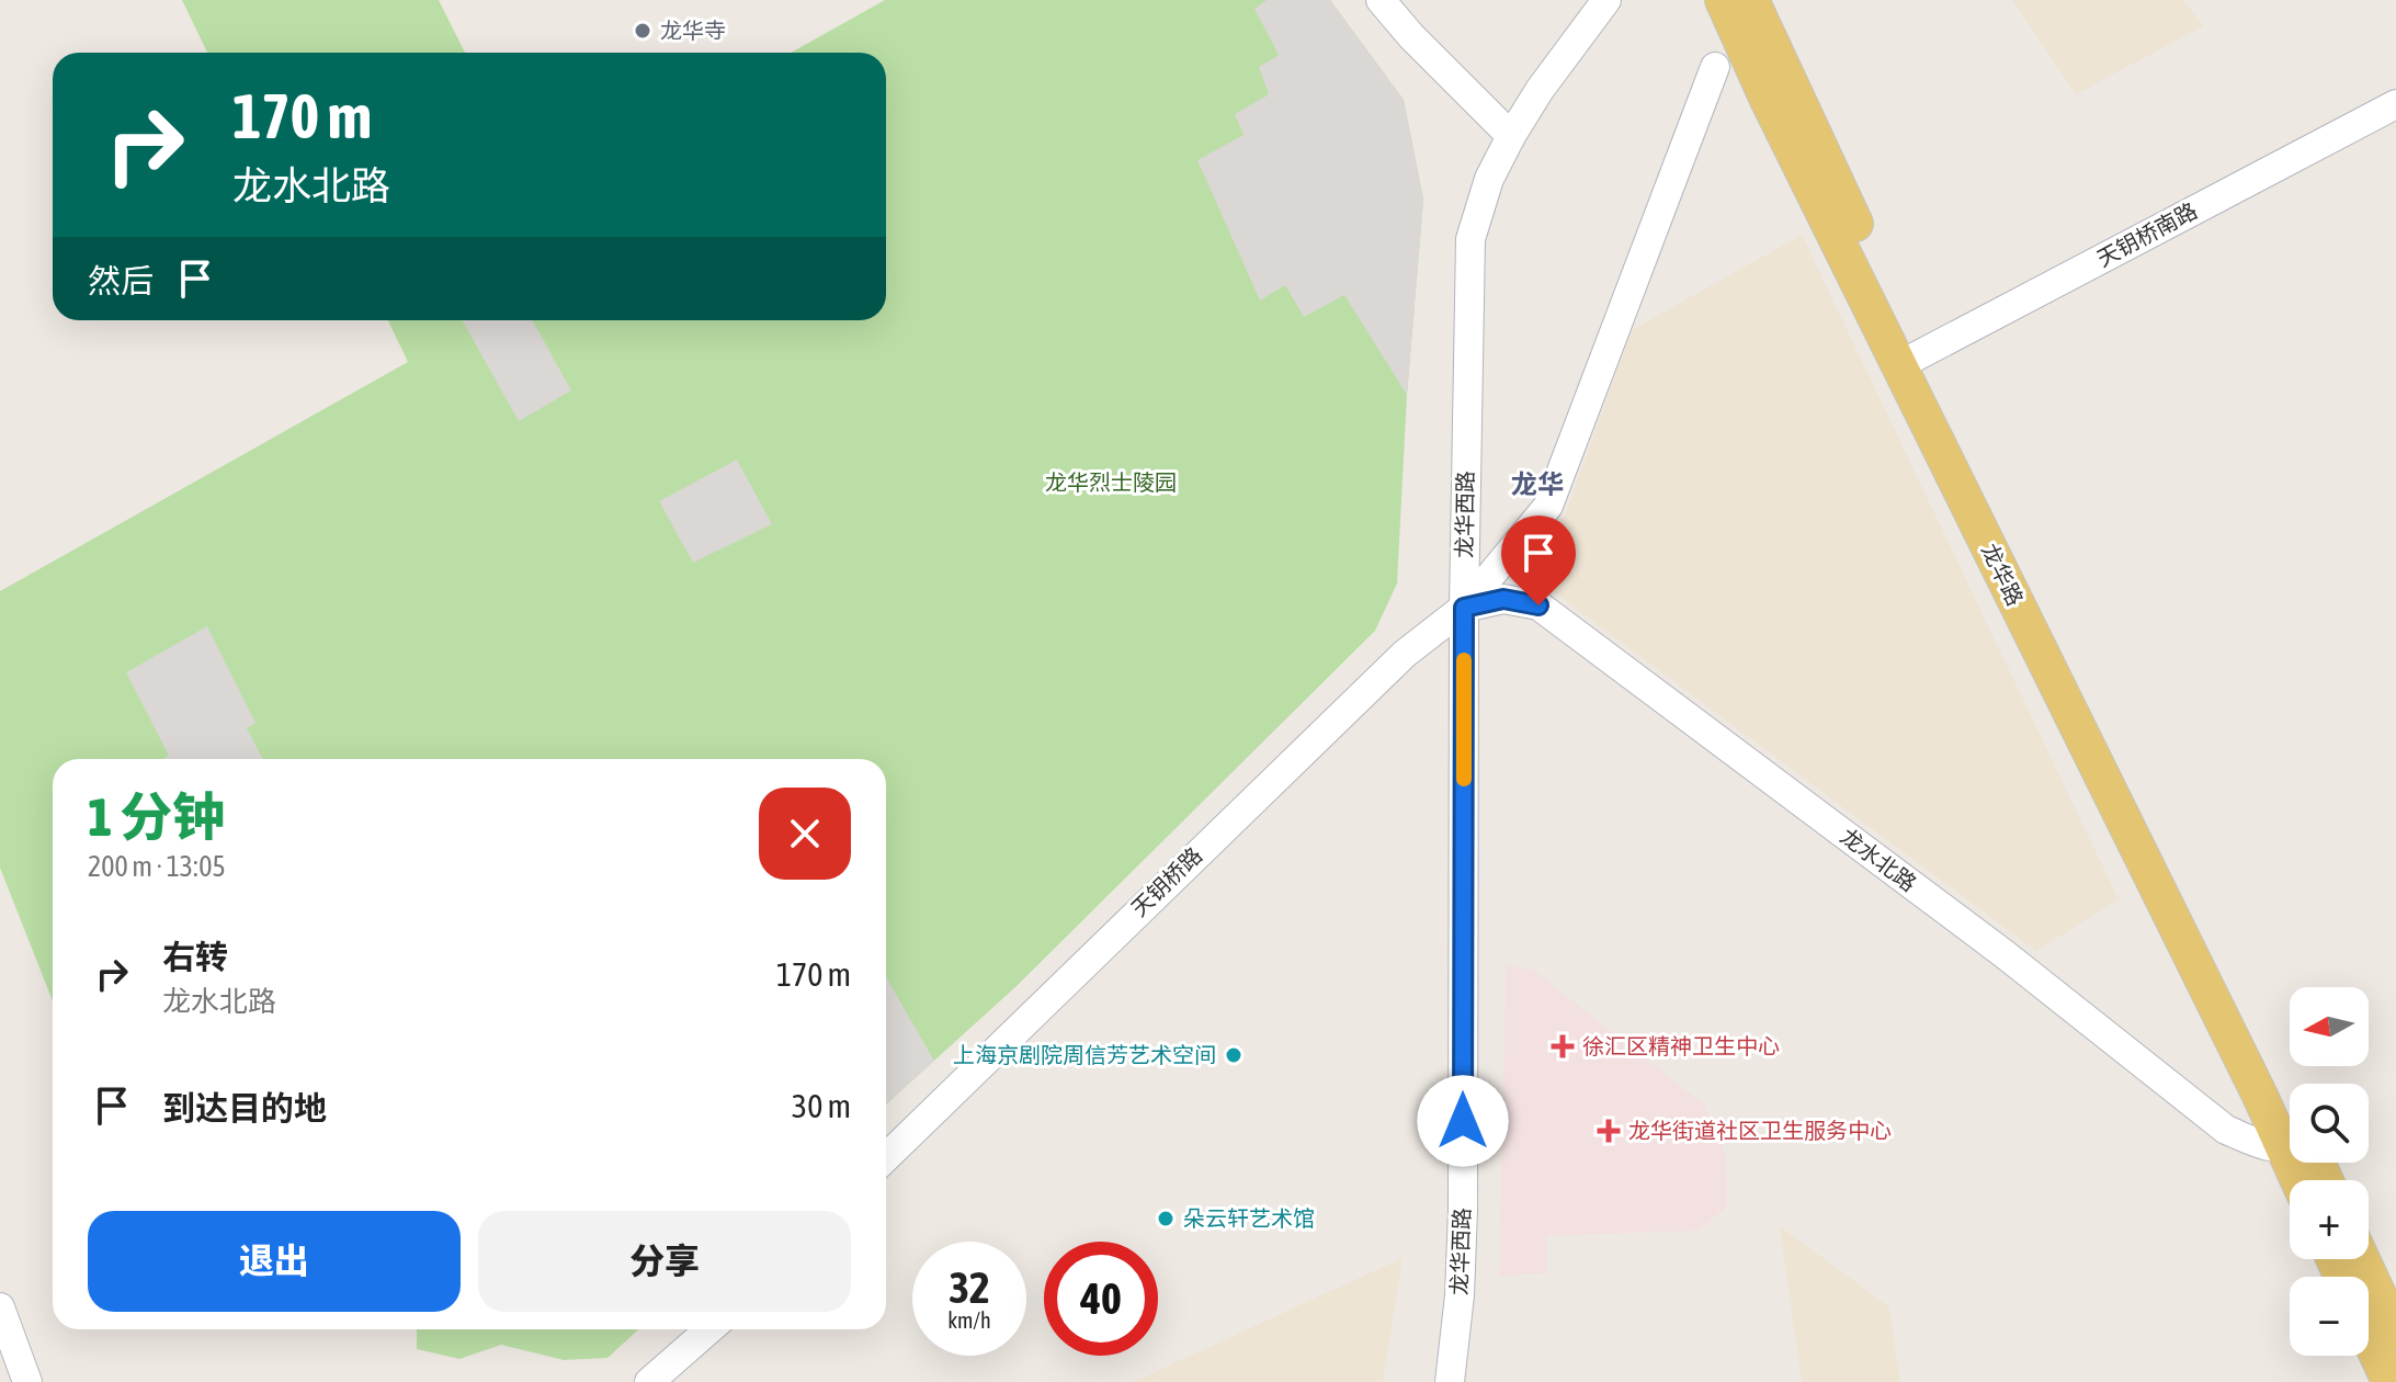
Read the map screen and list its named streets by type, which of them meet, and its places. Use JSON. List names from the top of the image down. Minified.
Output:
{"streets":{"main road":["龙华路"],"street":["天钥桥南路","龙华西路","龙水北路","天钥桥路"]},"crossings":[["天钥桥南路","龙华路"],["龙华西路","龙水北路"],["龙华西路","天钥桥路"],["龙水北路","天钥桥路"]],"districts":["龙华"],"parks":["龙华烈士陵园"],"places":{"other":["龙华寺","上海京剧院周信芳艺术空间","朵云轩艺术馆"],"health":["徐汇区精神卫生中心","龙华街道社区卫生服务中心"]},"north":"left","page":{"turn":["170 m","龙水北路"],"then":"然后","heading":["1 分钟","200 m · 13:05"],"list":[{"name":"右转","note":"龙水北路","value":"170 m"},{"name":"到达目的地","value":"30 m"}],"map_buttons":["+","−"],"buttons":["退出","分享"],"speed":"32 km/h","limit":"40"}}
